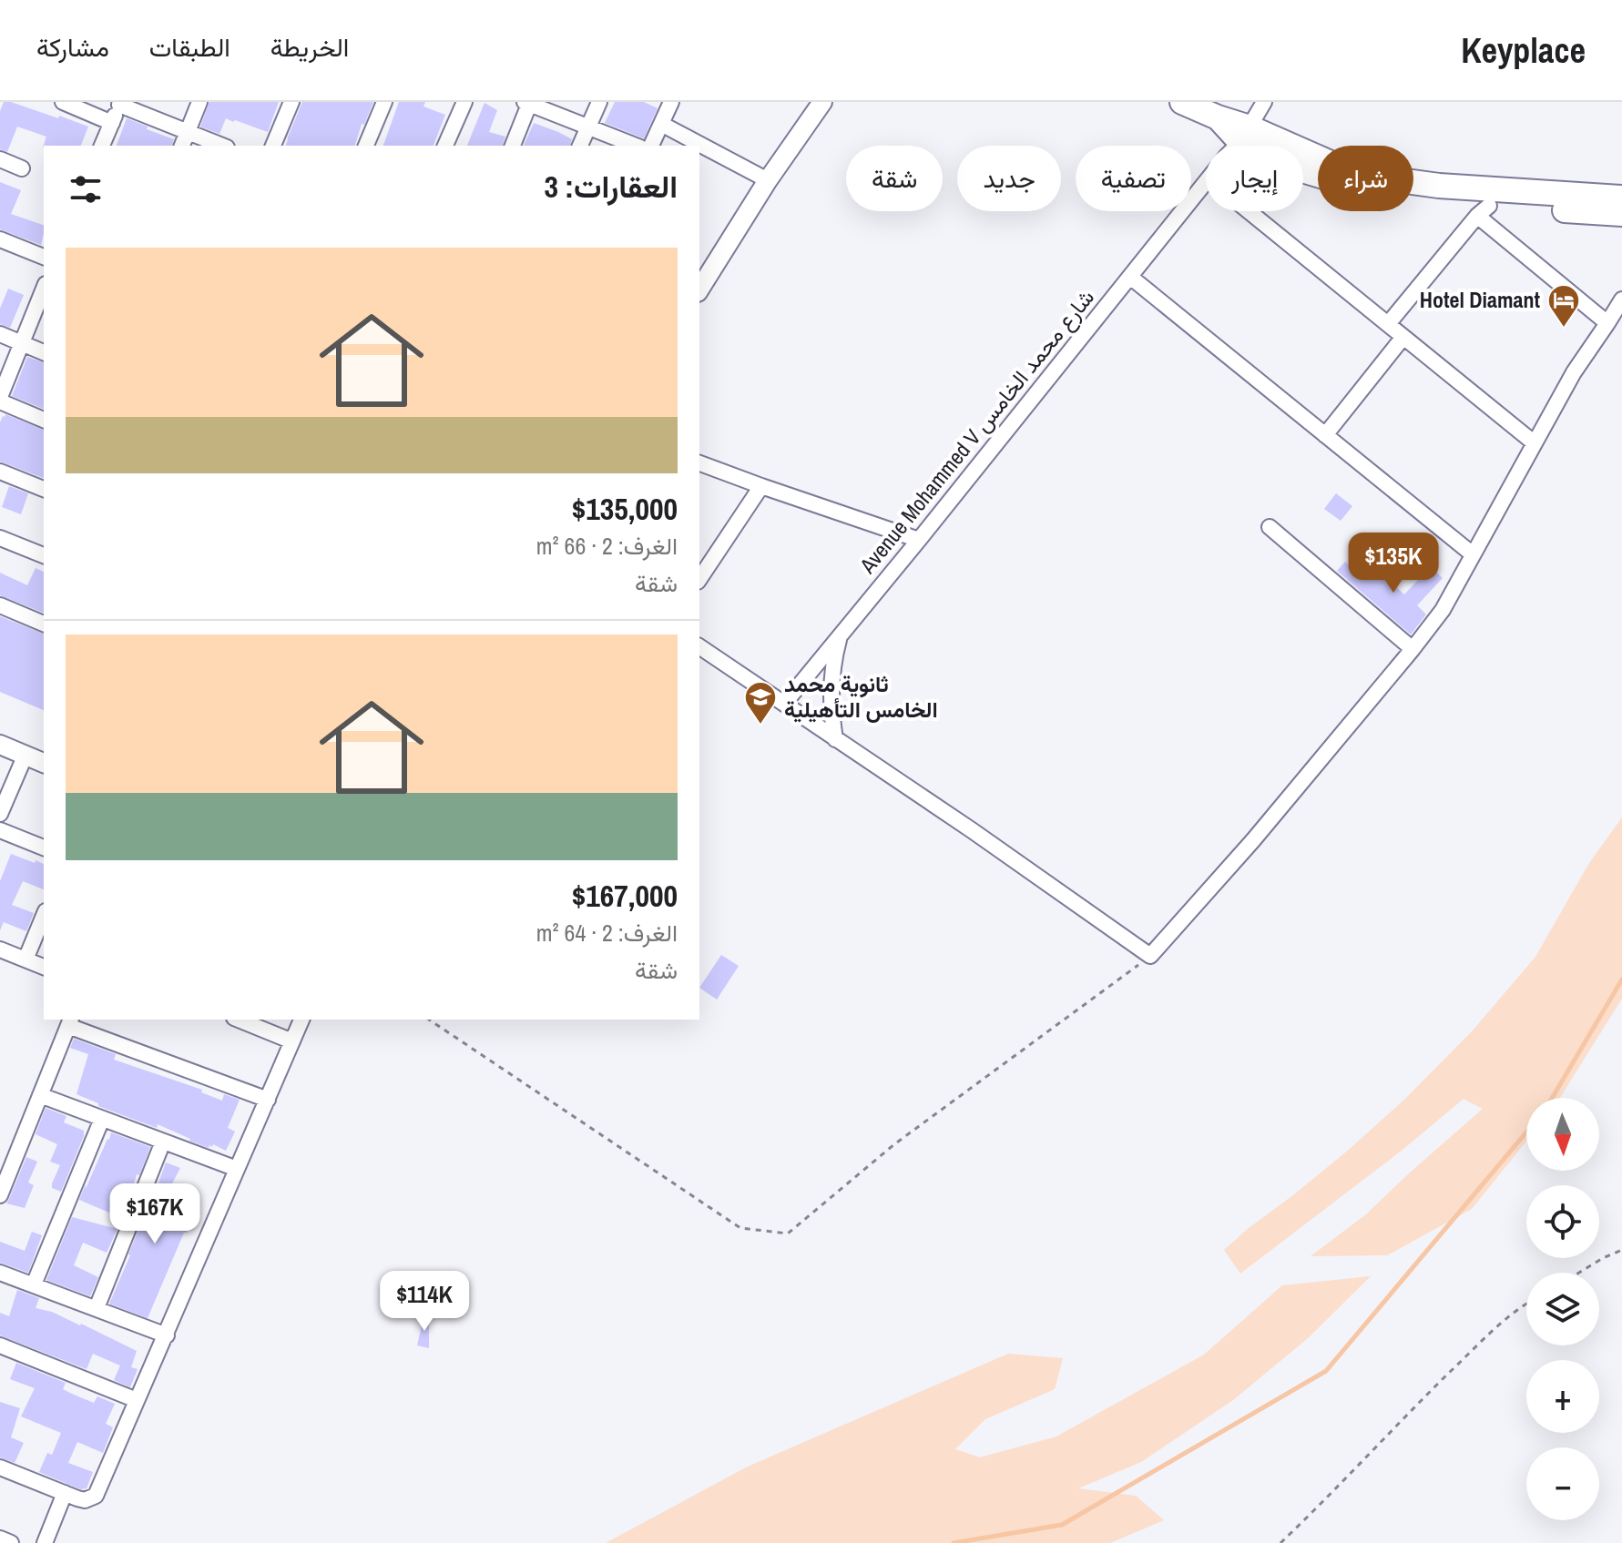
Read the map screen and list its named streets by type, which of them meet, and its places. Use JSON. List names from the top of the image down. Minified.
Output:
{"streets":{"street":["Avenue Mohammed V شارع محمد الخامس"]},"places":{"hotel":["Hotel Diamant"],"school or university":["ثانوية محمد الخامس التأهيلية"]},"north":"bottom","page":{"header":"Keyplace","nav":["الخريطة","الطبقات","مشاركة"],"chip":["شراء","إيجار","تصفية","جديد","شقة"],"heading":"العقارات: 3","list":[{"name":"$135,000","note":"الغرف: 2 · 66 m² · شقة"},{"name":"$167,000","note":"الغرف: 2 · 64 m² · شقة"}],"price":["$135K","$167K","$114K"],"map_buttons":["+","−"]}}
